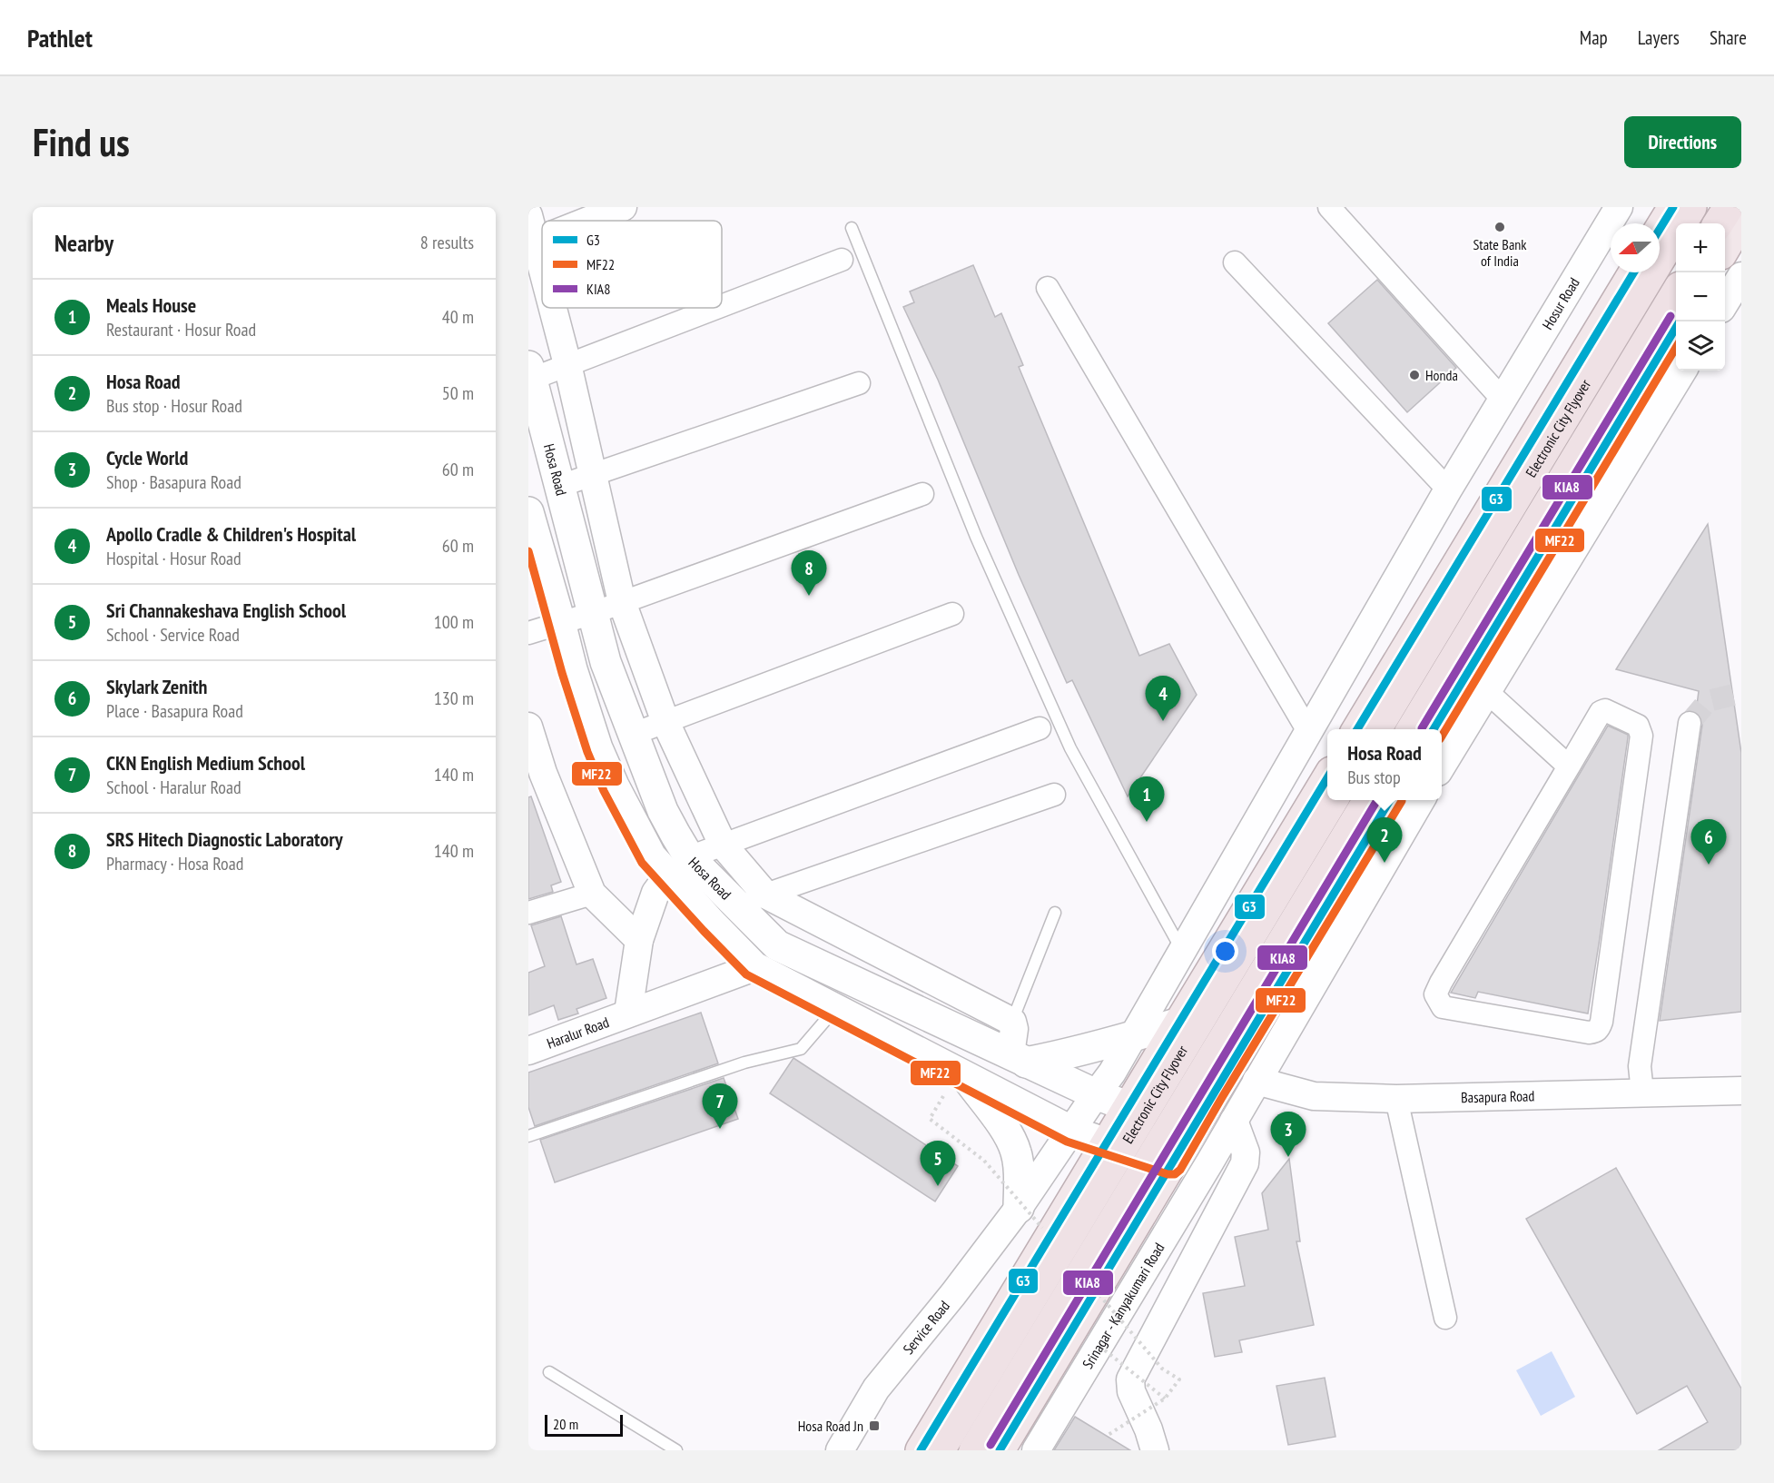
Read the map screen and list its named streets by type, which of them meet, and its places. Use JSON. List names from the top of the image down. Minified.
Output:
{"streets":{"highway":["Electronic City Flyover"],"main road":["Hosa Road"],"street":["Hosur Road","Haralur Road","Basapura Road","Srinagar - Kanyakumari Road","Service Road"]},"crossings":[["Hosur Road","Service Road"],["Hosa Road","Haralur Road"],["Hosa Road","Service Road"],["Basapura Road","Srinagar - Kanyakumari Road"]],"places":{"other":["State Bank of India","Honda"],"transit":["Hosa Road Jn"]},"lines":["transit line G3","transit line KIA8","transit line MF22"],"legend":["G3","MF22","KIA8"],"scale_bar":"20 m","north":"left","page":{"header":"Pathlet","nav":["Map","Layers","Share"],"buttons":"Directions","title":"Find us","heading":["Nearby","8 results"],"map_buttons":["+","−"],"list":[{"mark":"1","name":"Meals House","note":"Restaurant · Hosur Road","value":"40 m"},{"mark":"2","name":"Hosa Road","note":"Bus stop · Hosur Road","value":"50 m"},{"mark":"3","name":"Cycle World","note":"Shop · Basapura Road","value":"60 m"},{"mark":"4","name":"Apollo Cradle & Children's Hospital","note":"Hospital · Hosur Road","value":"60 m"},{"mark":"5","name":"Sri Channakeshava English School","note":"School · Service Road","value":"100 m"},{"mark":"6","name":"Skylark Zenith","note":"Place · Basapura Road","value":"130 m"},{"mark":"7","name":"CKN English Medium School","note":"School · Haralur Road","value":"140 m"},{"mark":"8","name":"SRS Hitech Diagnostic Laboratory","note":"Pharmacy · Hosa Road","value":"140 m"}],"pins":["8","4","1","2","6","7","3","5"],"popup":["Hosa Road","Bus stop"],"scale":"20 m"}}
